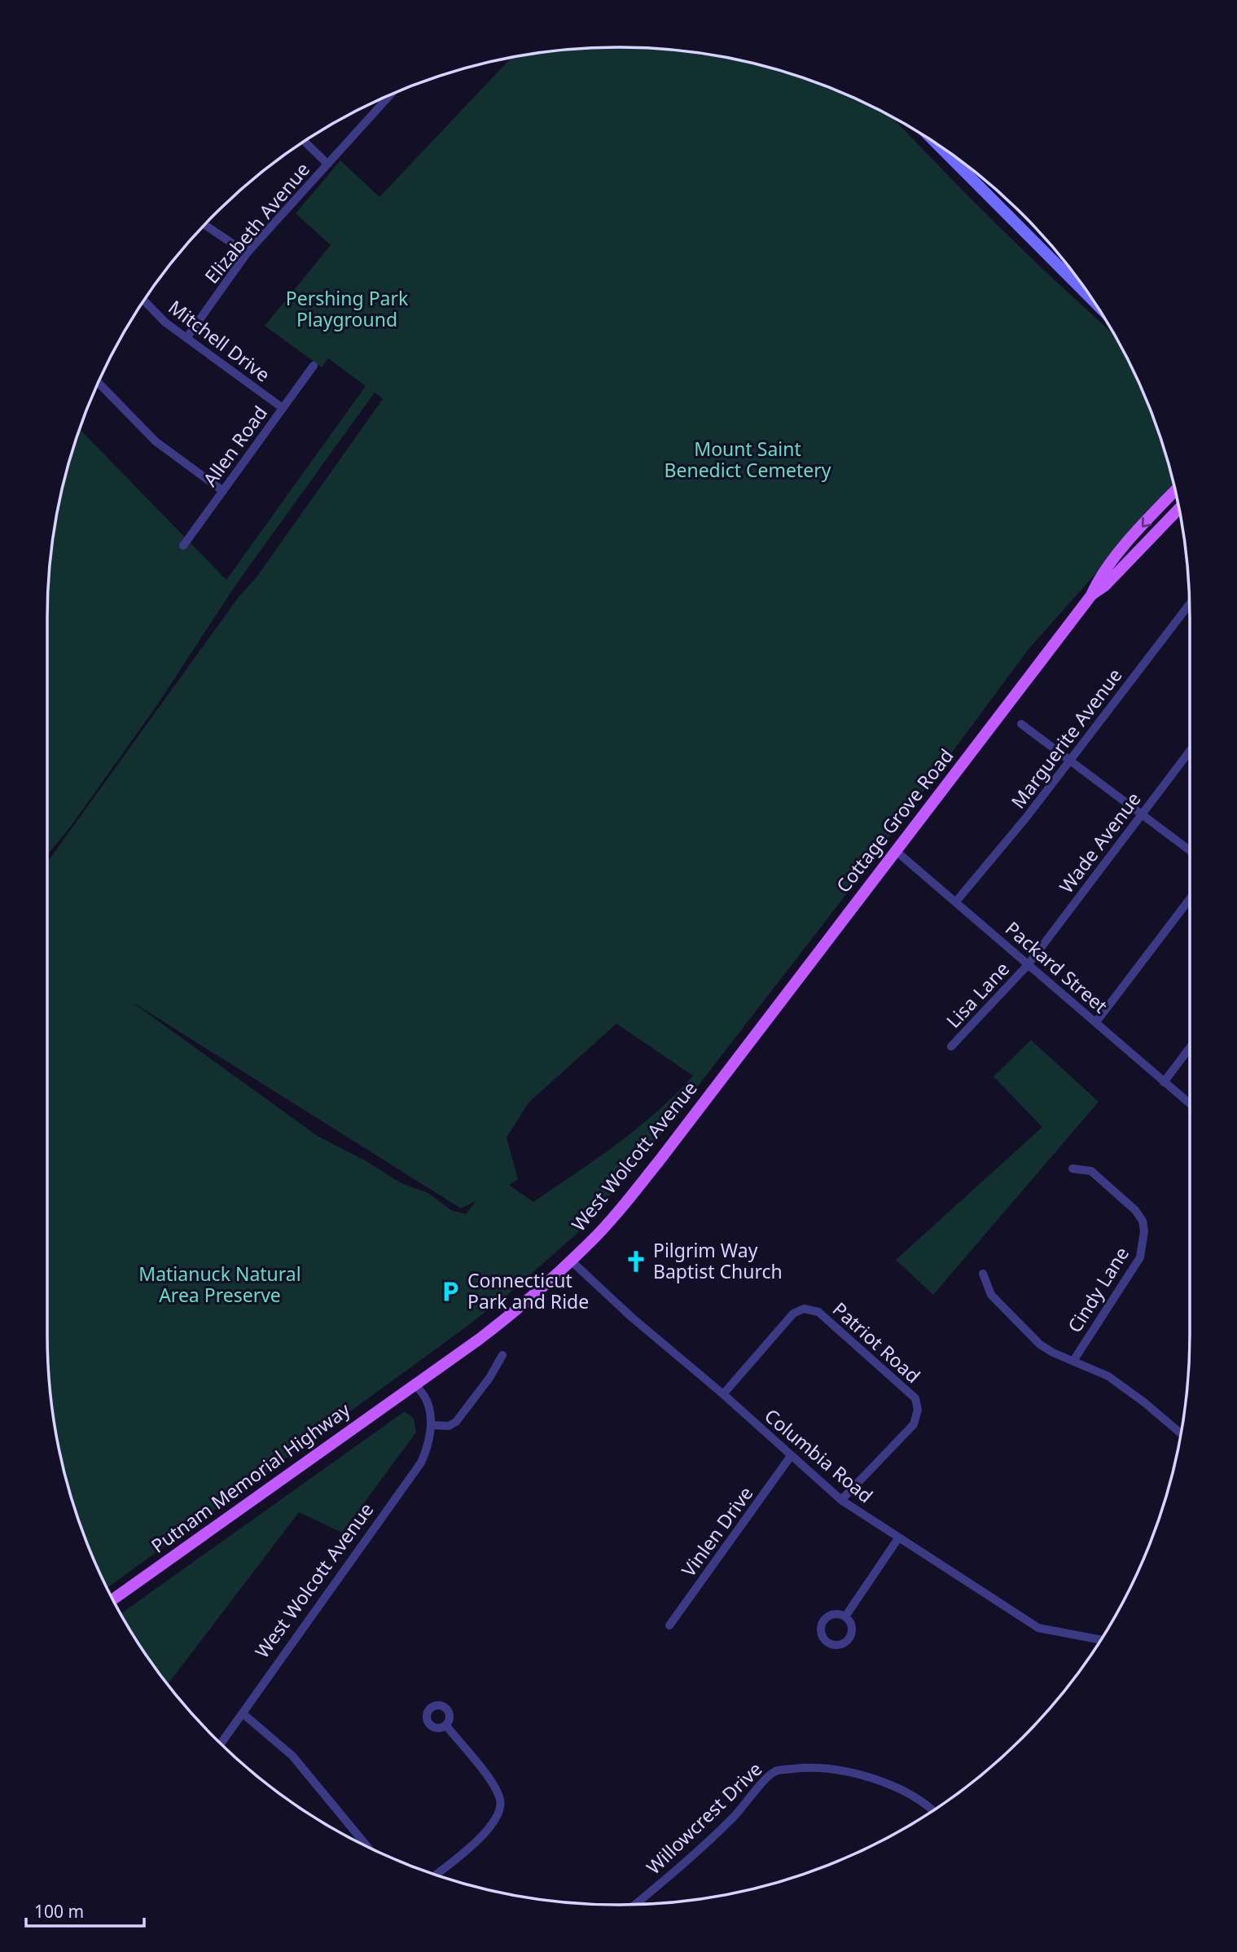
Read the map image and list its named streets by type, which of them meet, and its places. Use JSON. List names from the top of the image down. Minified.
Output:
{"streets":{"main road":["Cottage Grove Road","West Wolcott Avenue","Putnam Memorial Highway"],"street":["Elizabeth Avenue","Mitchell Drive","Allen Road","Marguerite Avenue","Wade Avenue","Packard Street","Lisa Lane","Cindy Lane","Patriot Road","Columbia Road","Vinlen Drive","Willowcrest Drive"]},"crossings":[["Elizabeth Avenue","Mitchell Drive"],["Mitchell Drive","Allen Road"],["Marguerite Avenue","Packard Street"],["Cottage Grove Road","Packard Street"],["Cottage Grove Road","West Wolcott Avenue"],["Wade Avenue","Packard Street"],["Wade Avenue","Lisa Lane"],["Packard Street","Lisa Lane"],["West Wolcott Avenue","Columbia Road"],["West Wolcott Avenue","Putnam Memorial Highway"],["Patriot Road","Columbia Road"],["Columbia Road","Vinlen Drive"]],"parks":["Pershing Park Playground","Mount Saint Benedict Cemetery","Matianuck Natural Area Preserve"],"places":{"church":["Pilgrim Way Baptist Church"],"parking":["Connecticut Park and Ride"]},"scale_bar":"100 m"}
